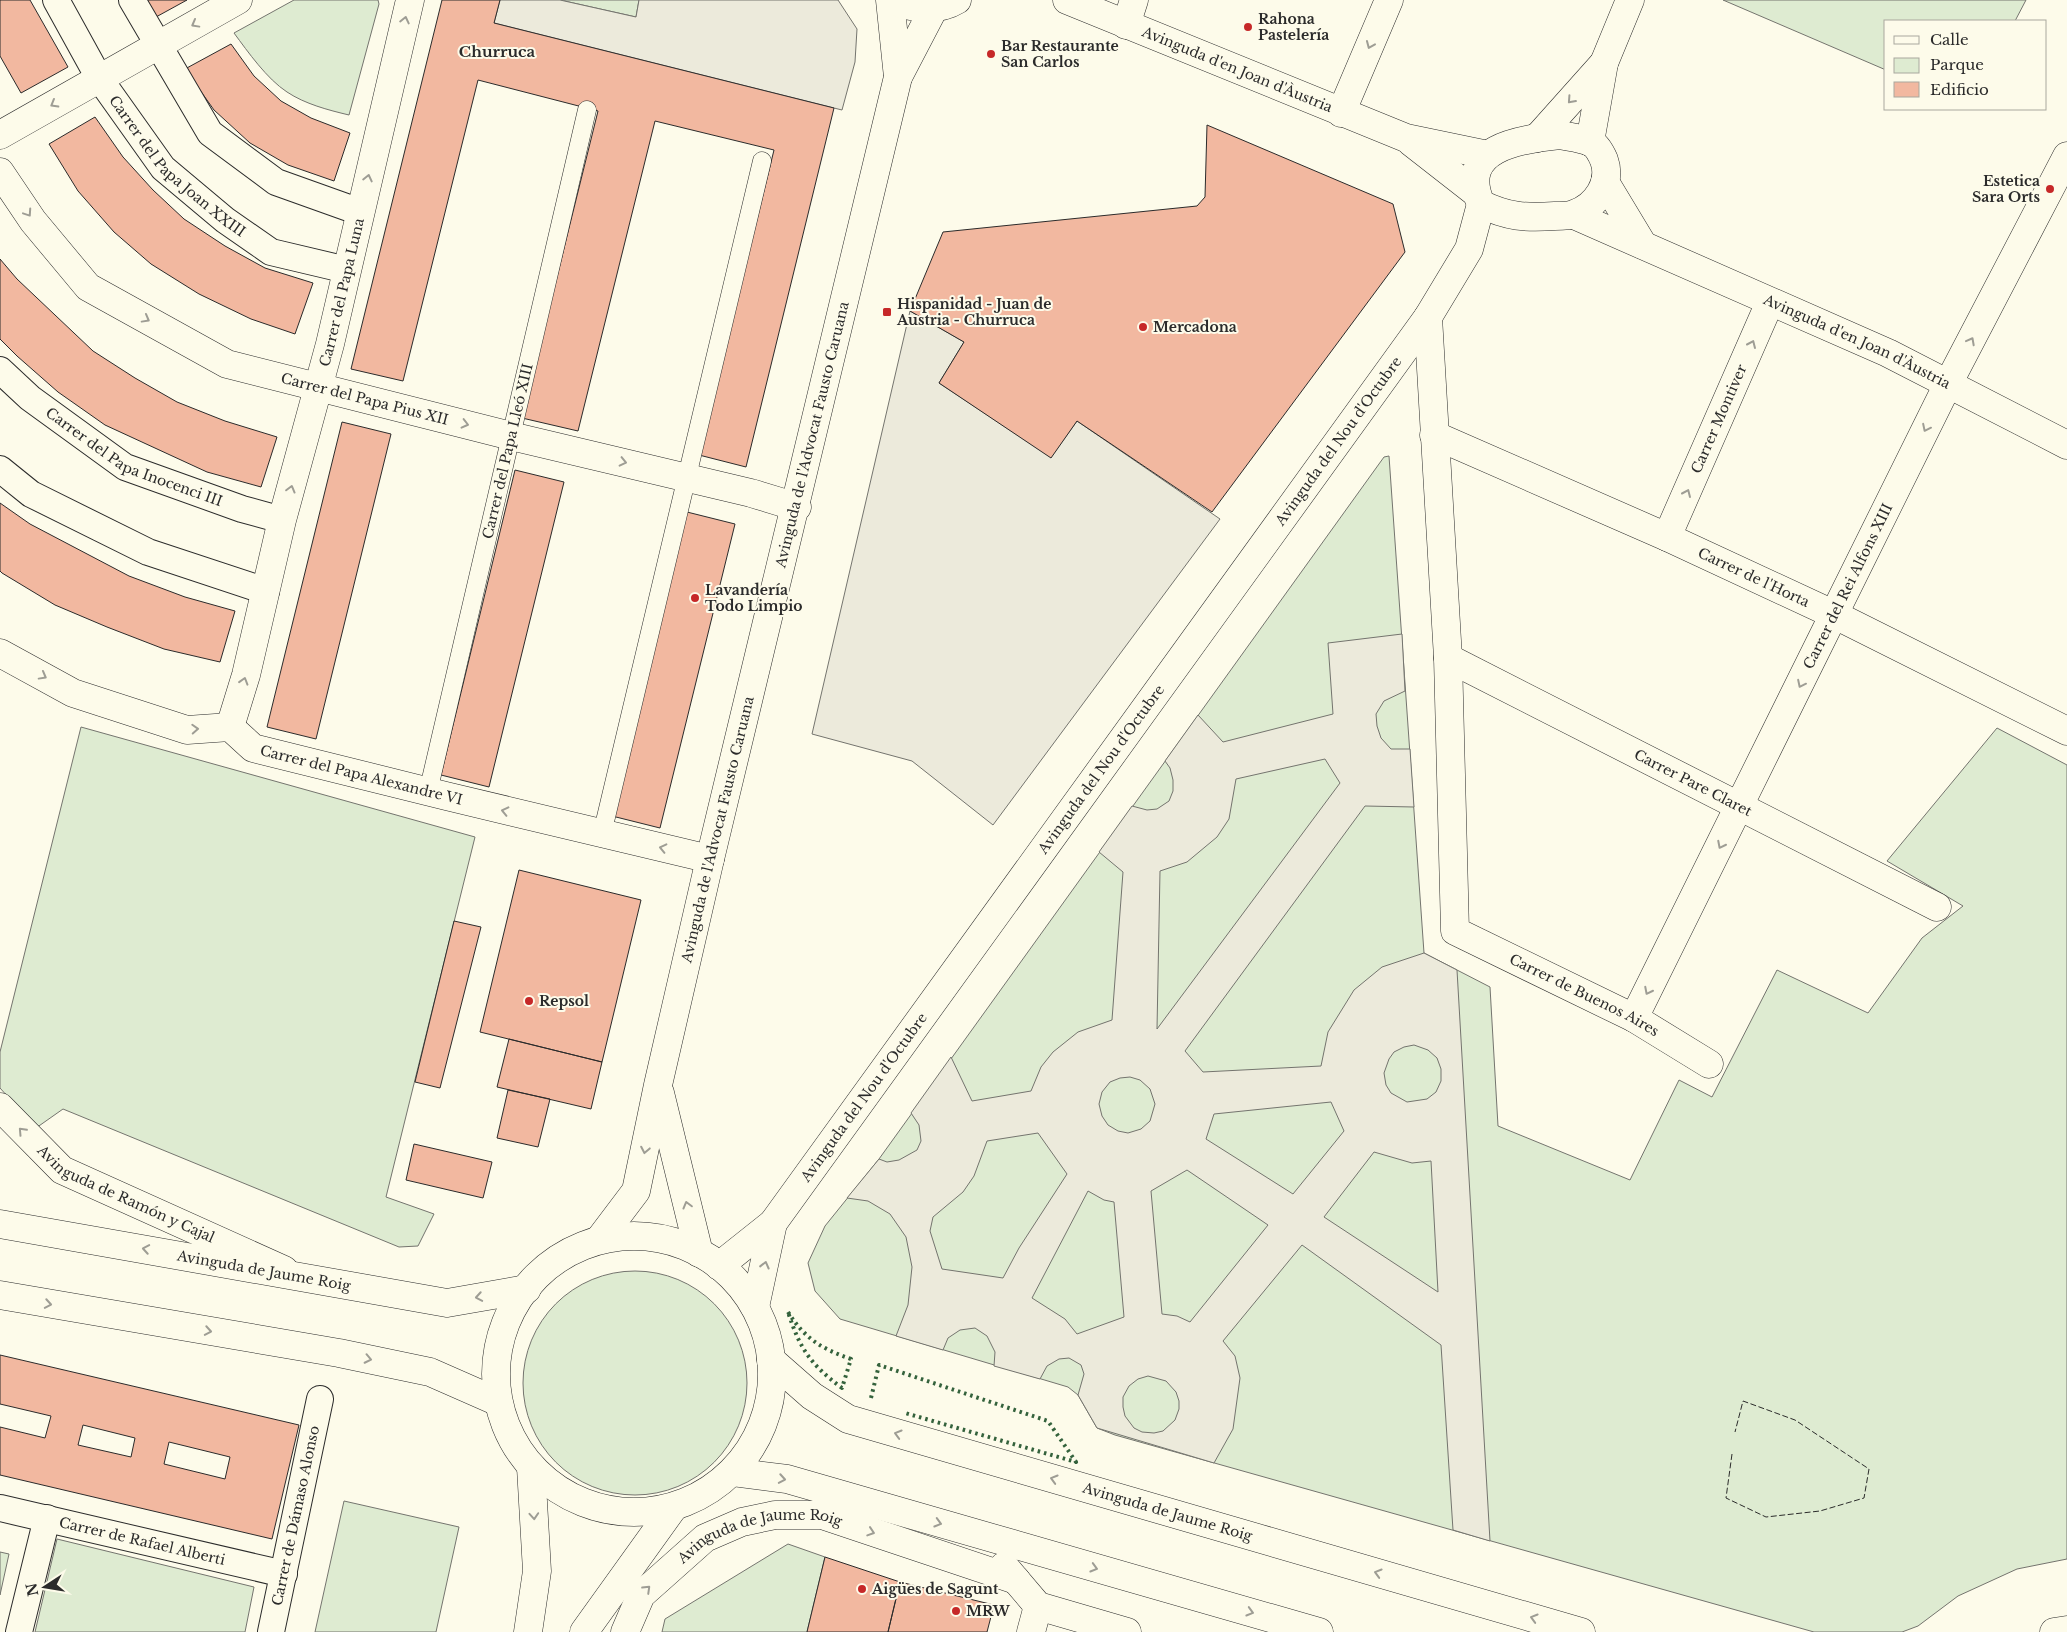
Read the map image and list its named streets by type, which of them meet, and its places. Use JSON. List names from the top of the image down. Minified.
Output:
{"streets":{"street":["Avinguda d'en Joan d'Àustria","Carrer del Papa Joan XXIII","Carrer del Papa Luna","Carrer del Papa Pius XII","Carrer Montiver","Avinguda de l'Advocat Fausto Caruana","Avinguda del Nou d'Octubre","Carrer del Papa Inocenci III","Carrer de l'Horta","Carrer del Rei Alfons XIII","Carrer del Papa Alexandre VI","Carrer Pare Claret","Carrer de Buenos Aires","Avinguda de Ramón y Cajal","Avinguda de Jaume Roig","Carrer de Dámaso Alonso","Carrer de Rafael Alberti"],"lane":["Carrer del Papa Lleó XIII"]},"crossings":[["Avinguda d'en Joan d'Àustria","Carrer Montiver"],["Avinguda d'en Joan d'Àustria","Avinguda del Nou d'Octubre"],["Avinguda d'en Joan d'Àustria","Carrer del Rei Alfons XIII"],["Carrer del Papa Joan XXIII","Carrer del Papa Luna"],["Carrer del Papa Luna","Carrer del Papa Pius XII"],["Carrer del Papa Luna","Carrer del Papa Inocenci III"],["Carrer del Papa Luna","Carrer del Papa Alexandre VI"],["Carrer del Papa Pius XII","Avinguda de l'Advocat Fausto Caruana"],["Carrer del Papa Pius XII","Carrer del Papa Lleó XIII"],["Carrer Montiver","Carrer de l'Horta"],["Avinguda de l'Advocat Fausto Caruana","Avinguda del Nou d'Octubre"],["Avinguda de l'Advocat Fausto Caruana","Carrer del Papa Alexandre VI"],["Carrer del Papa Lleó XIII","Carrer del Papa Alexandre VI"],["Carrer de l'Horta","Carrer del Rei Alfons XIII"],["Carrer del Rei Alfons XIII","Carrer Pare Claret"],["Carrer del Rei Alfons XIII","Carrer de Buenos Aires"],["Carrer Pare Claret","Carrer de Buenos Aires"],["Avinguda de Ramón y Cajal","Avinguda de Jaume Roig"],["Carrer de Dámaso Alonso","Carrer de Rafael Alberti"]],"one_way":["Carrer del Papa Luna","Carrer Montiver","Carrer del Papa Alexandre VI"],"districts":["Churruca"],"places":{"other":["Rahona Pastelería","Bar Restaurante San Carlos","Estetica Sara Orts","Mercadona","Lavandería Todo Limpio","Repsol","Aigües de Sagunt","MRW"],"transit":["Hispanidad - Juan de Austria - Churruca"]},"legend":["Calle","Parque","Edificio"],"north":"left"}
